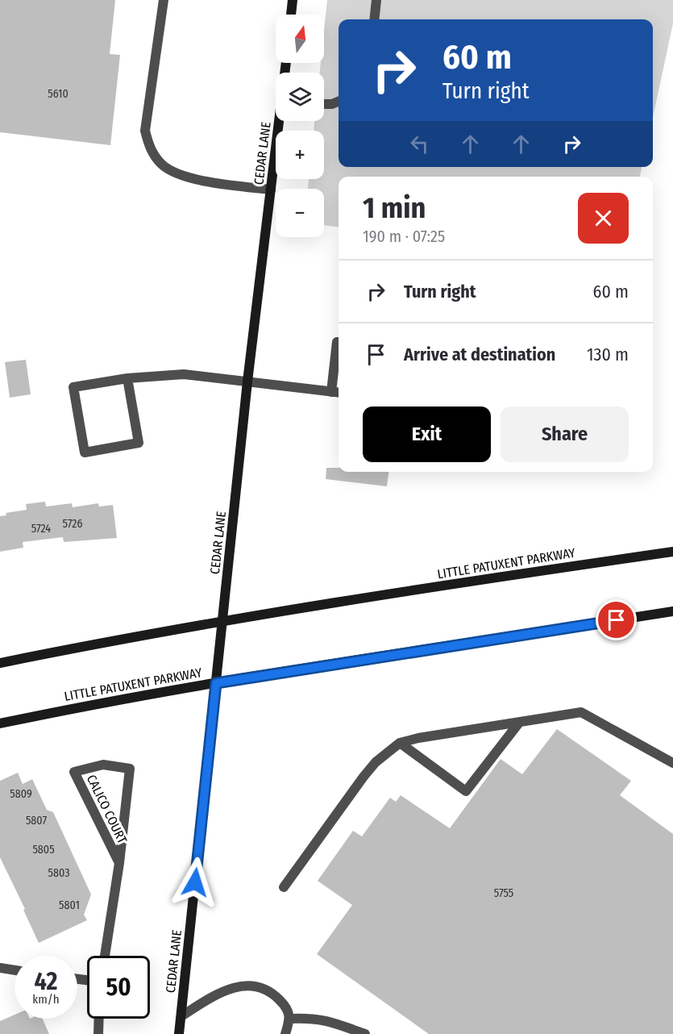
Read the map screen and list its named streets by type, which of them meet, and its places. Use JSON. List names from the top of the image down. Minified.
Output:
{"streets":{"main road":["CEDAR LANE","LITTLE PATUXENT PARKWAY"],"street":["CALICO COURT"]},"crossings":[["CEDAR LANE","LITTLE PATUXENT PARKWAY"]],"house_numbers":["5610","5726","5724","5809","5807","5805","5803","5755","5801"],"north":"top","page":{"map_buttons":["+","−"],"turn":["60 m","Turn right"],"heading":["1 min","190 m · 07:25"],"list":[{"name":"Turn right","value":"60 m"},{"name":"Arrive at destination","value":"130 m"}],"buttons":["Exit","Share"],"speed":"42 km/h","limit":"50"}}
